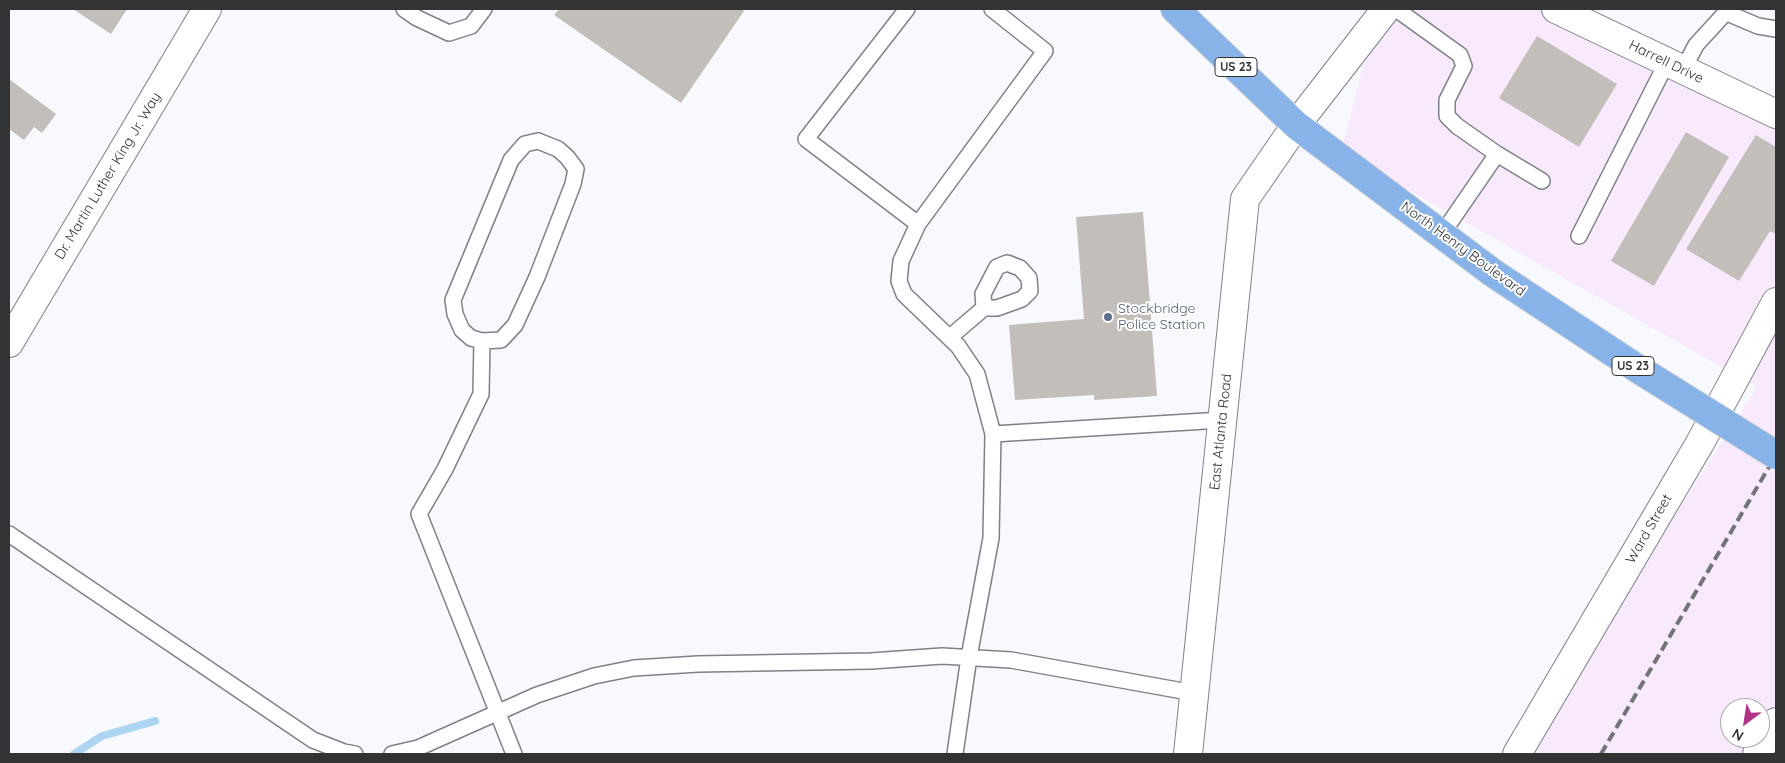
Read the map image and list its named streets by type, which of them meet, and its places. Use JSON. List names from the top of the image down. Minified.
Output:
{"streets":{"highway":["US 23","North Henry Boulevard"],"street":["Harrell Drive","Dr. Martin Luther King Jr. Way","East Atlanta Road","Ward Street"]},"crossings":[["North Henry Boulevard","East Atlanta Road"]],"places":["Stockbridge Police Station"],"north":"bottom left"}
